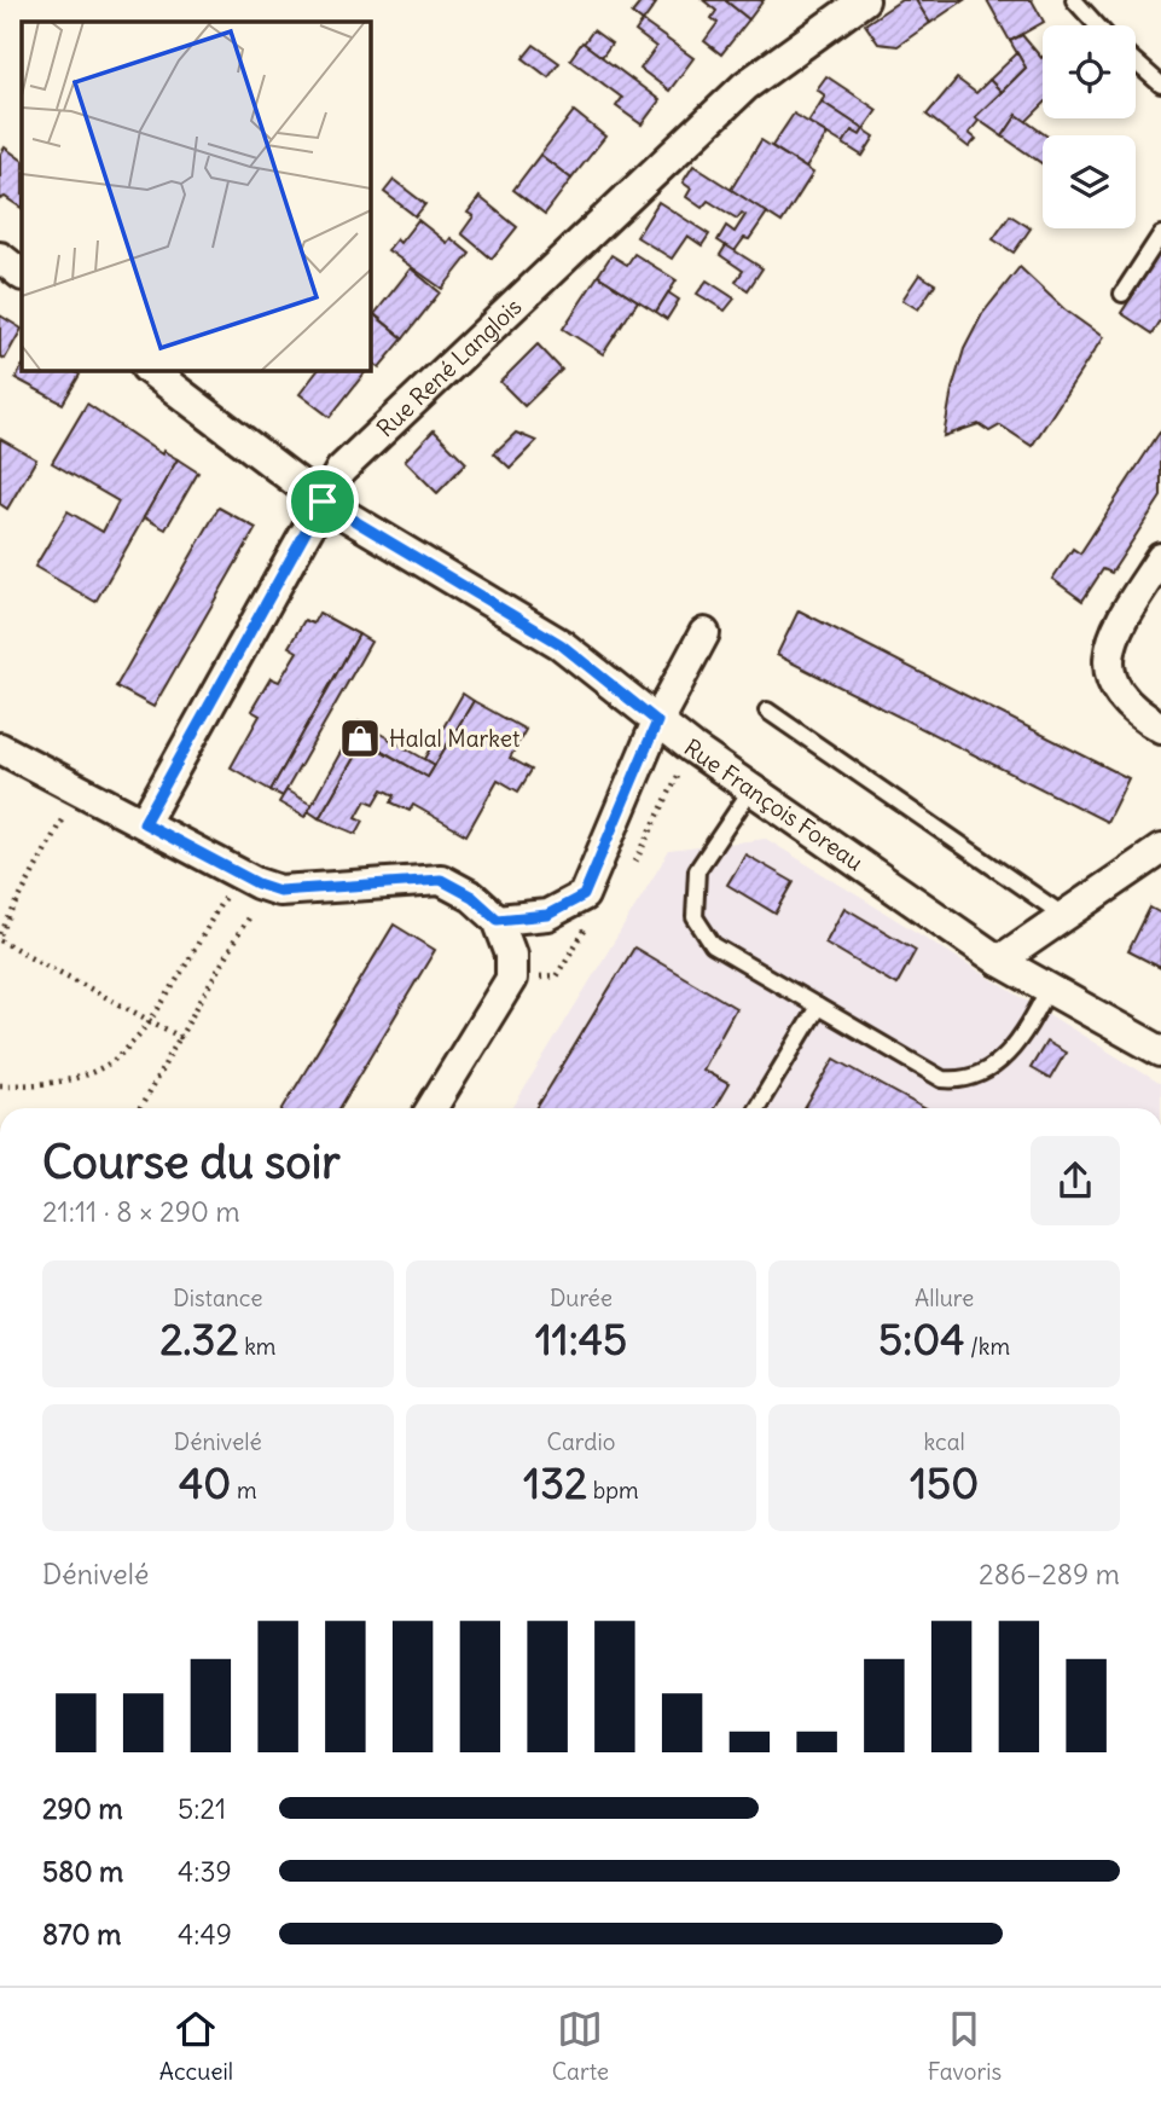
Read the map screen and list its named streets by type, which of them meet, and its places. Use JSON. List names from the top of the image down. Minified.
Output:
{"streets":{"street":["Rue René Langlois","Rue François Foreau"]},"crossings":[["Rue René Langlois","Rue François Foreau"]],"places":{"shop":["Halal Market"]},"page":{"heading":["Course du soir","21:11 · 8 × 290 m"],"stats":[["Distance","2.32 km"],["Durée","11:45"],["Allure","5:04 /km"],["Dénivelé","40 m"],["Cardio","132 bpm"],["kcal","150"]],"chart":["Dénivelé","286–289 m"],"list":[{"name":"290 m","note":"5:21"},{"name":"580 m","note":"4:39"},{"name":"870 m","note":"4:49"}],"tabs":["Accueil","Carte","Favoris"]}}
